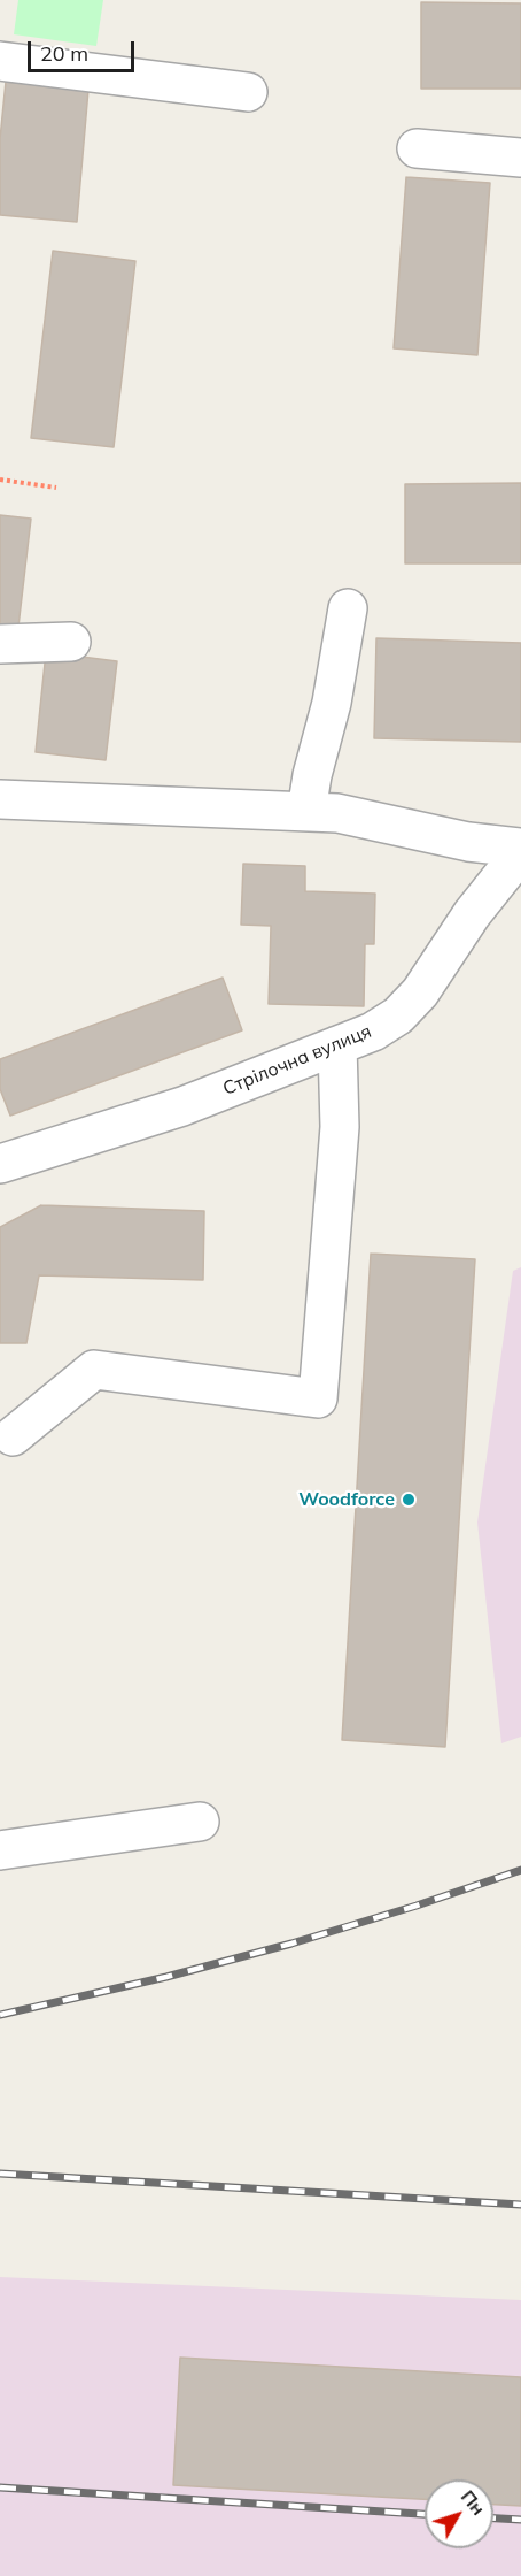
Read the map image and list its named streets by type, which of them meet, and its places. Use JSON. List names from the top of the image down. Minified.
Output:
{"streets":{"street":["Стрілочна вулиця"]},"places":["Woodforce"],"scale_bar":"20 m","north":"top right"}
